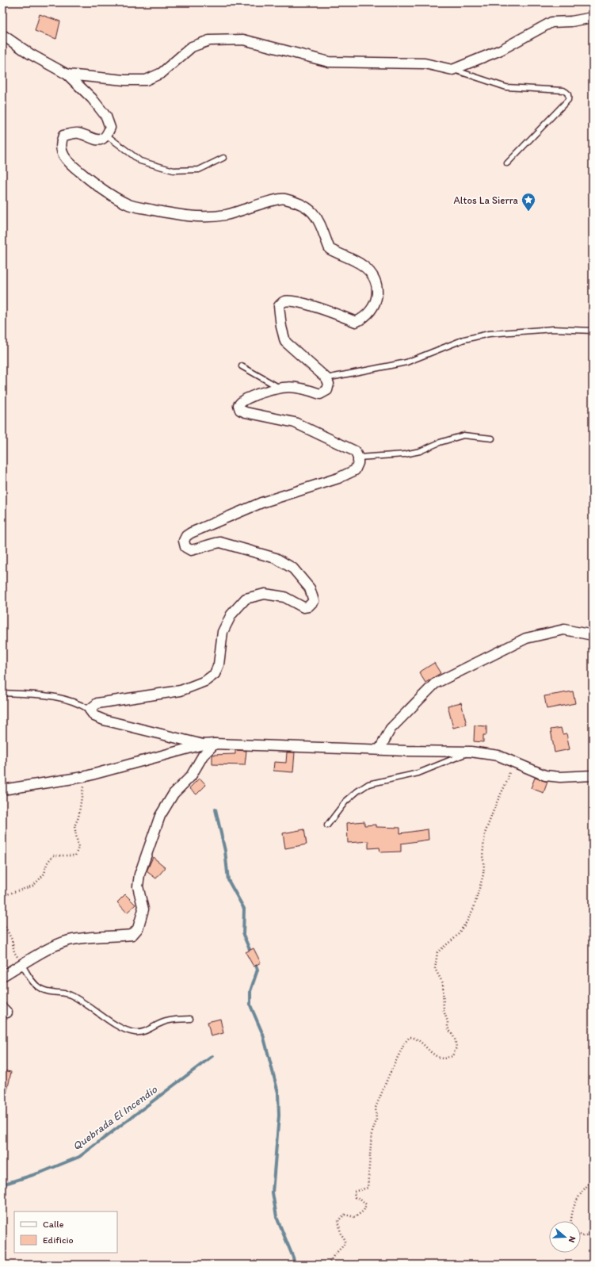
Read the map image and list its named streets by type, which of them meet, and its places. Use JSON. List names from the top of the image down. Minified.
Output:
{"water":["Quebrada El Incendio"],"places":{"place":["Altos La Sierra"]},"legend":["Calle","Edificio"],"north":"right"}
